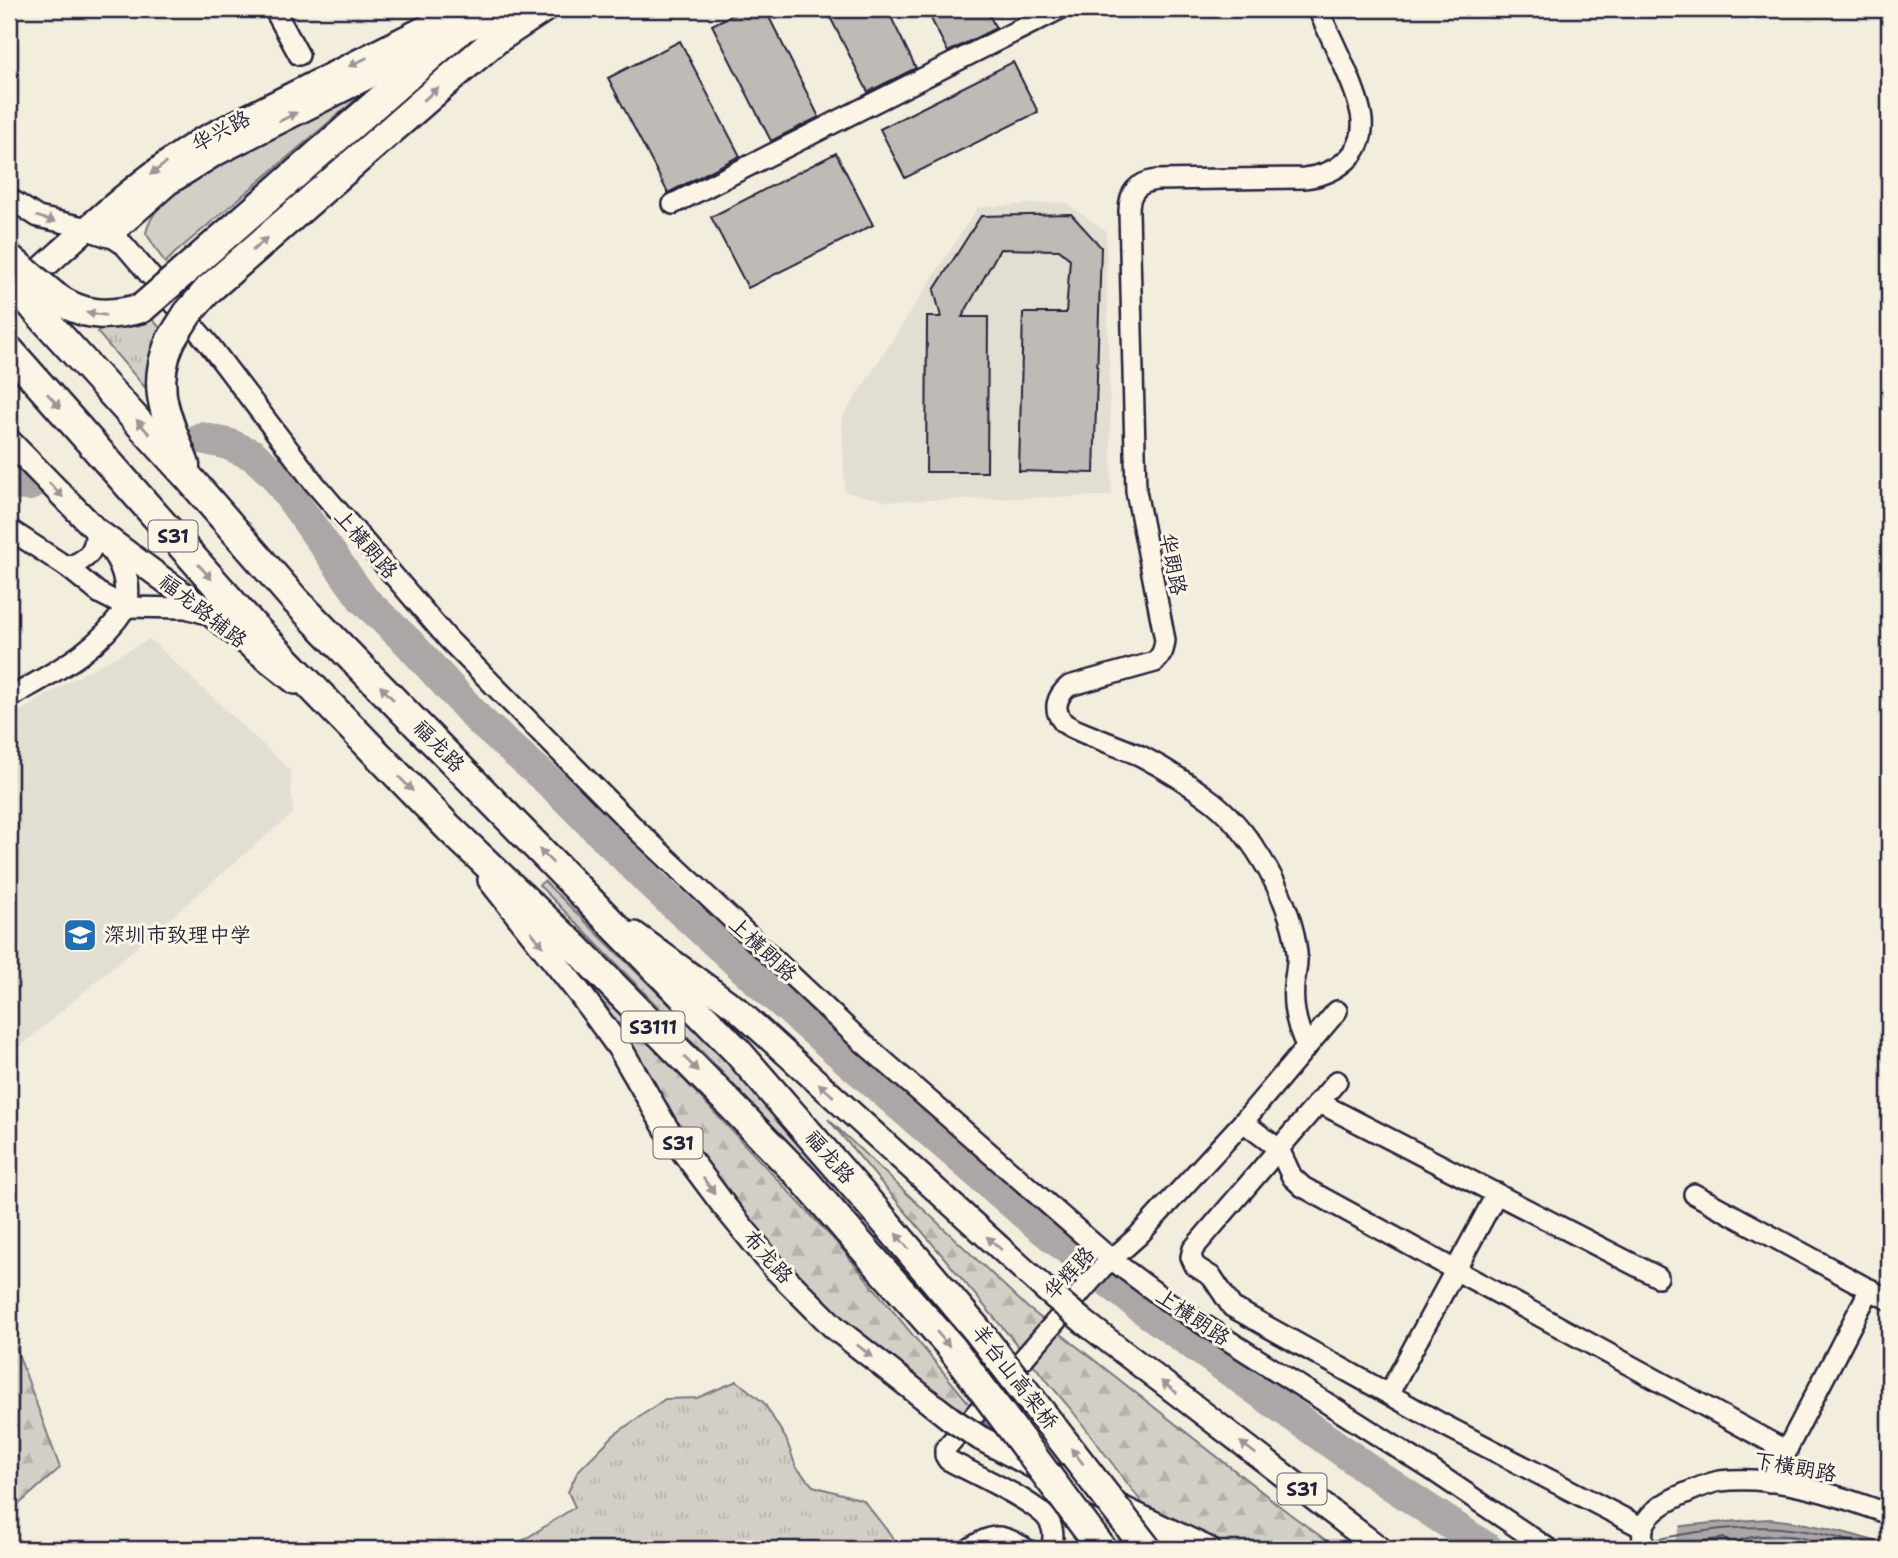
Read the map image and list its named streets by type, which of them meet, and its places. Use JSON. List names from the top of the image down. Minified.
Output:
{"streets":{"highway":["S31","福龙路","S3111","羊台山高架桥"],"main road":["华兴路","福龙路辅路","布龙路"],"street":["上横朗路","华朗路","华辉路","下横朗路"]},"crossings":[["华兴路","上横朗路"],["S31","福龙路"],["上横朗路","华辉路"],["华朗路","华辉路"],["福龙路辅路","福龙路"],["福龙路","布龙路"],["福龙路","羊台山高架桥"]],"places":{"school or university":["深圳市致理中学"]}}
